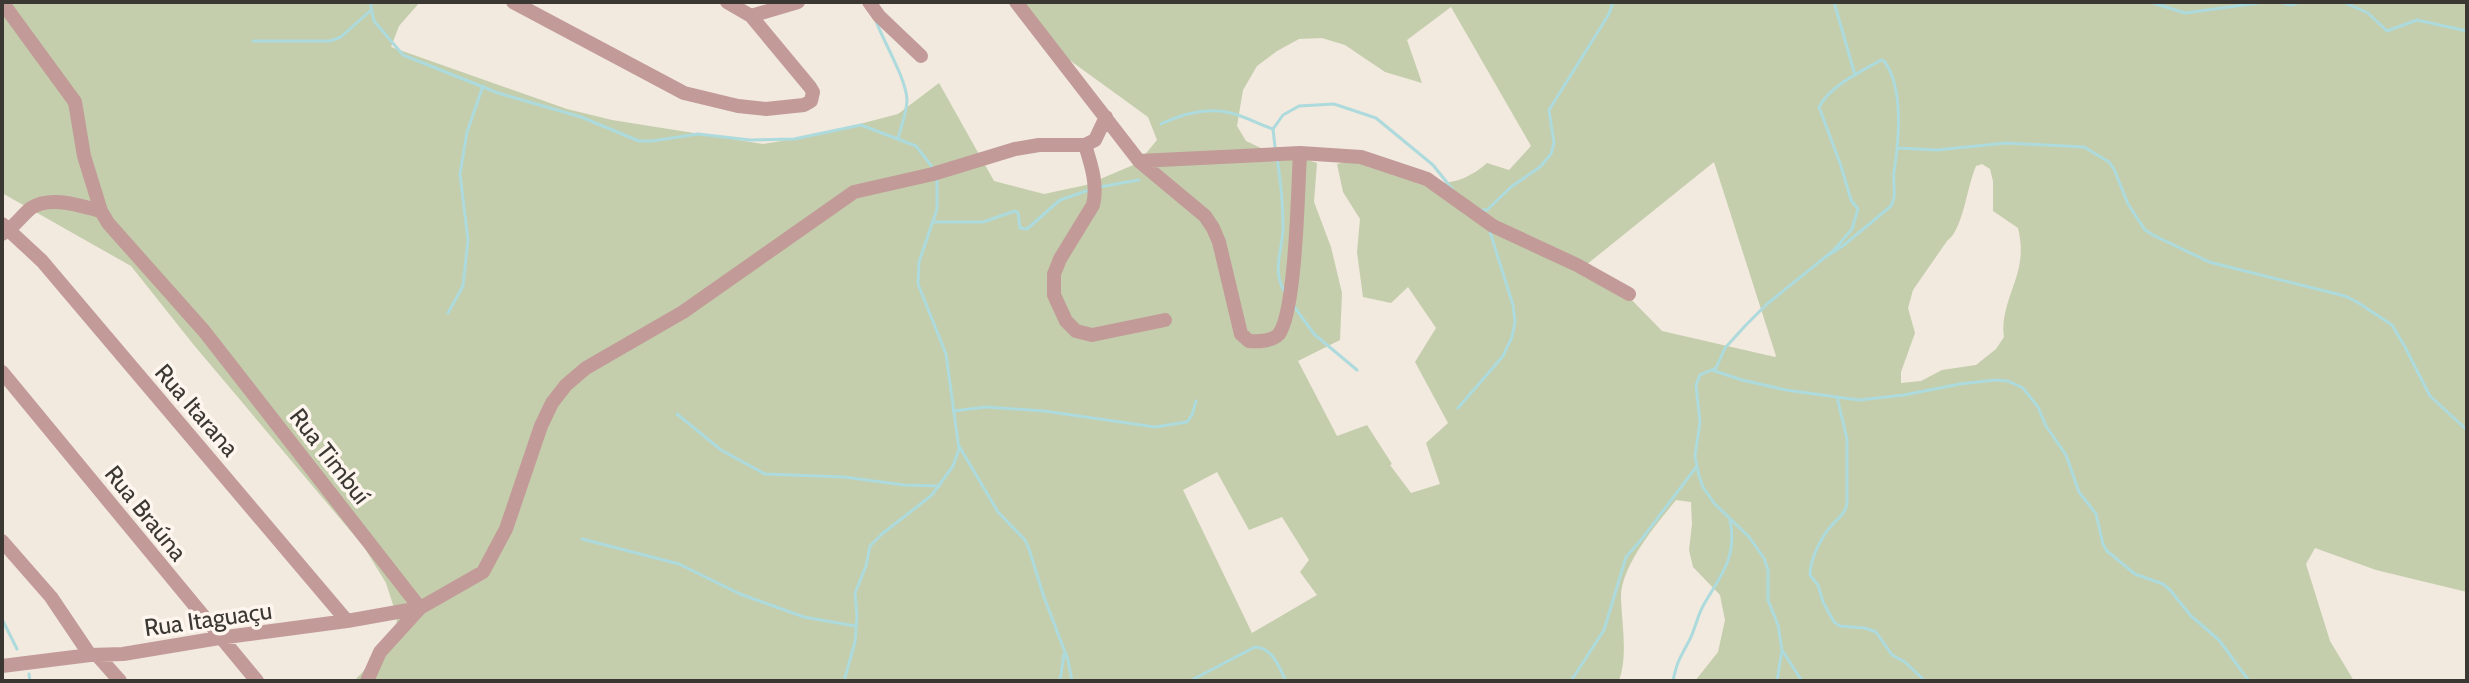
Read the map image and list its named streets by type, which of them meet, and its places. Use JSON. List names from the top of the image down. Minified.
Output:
{"streets":{"street":["Rua Itarana","Rua Timbuí","Rua Braúna","Rua Itaguaçu"]},"crossings":[["Rua Itarana","Rua Itaguaçu"],["Rua Timbuí","Rua Itaguaçu"],["Rua Braúna","Rua Itaguaçu"]]}
